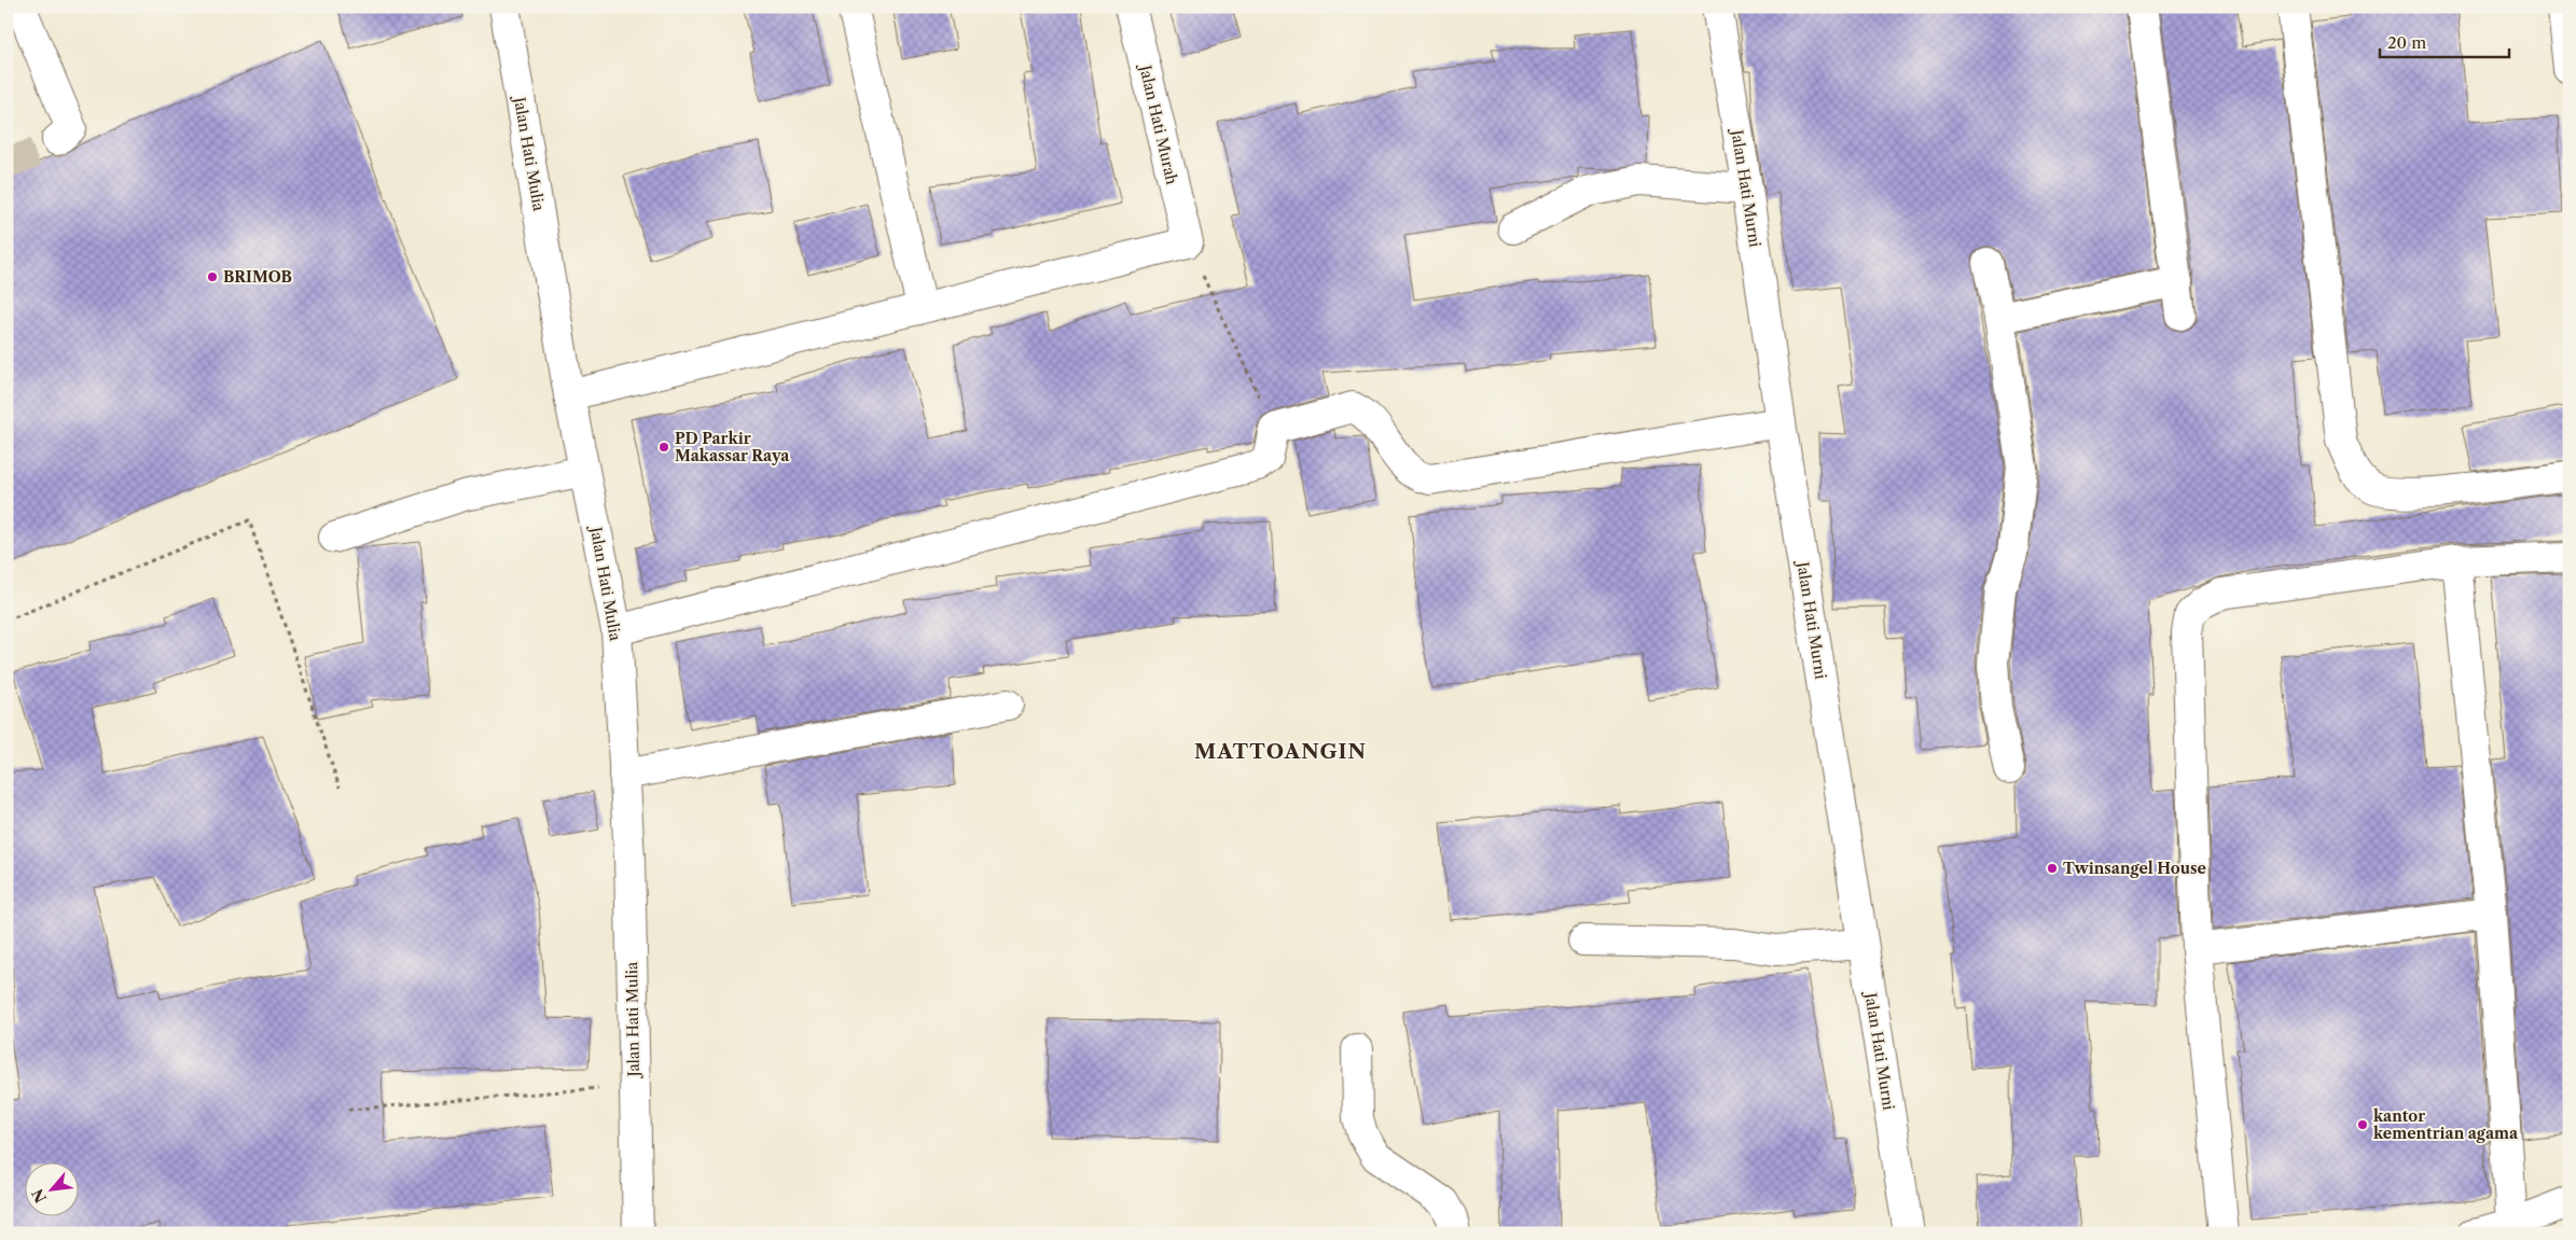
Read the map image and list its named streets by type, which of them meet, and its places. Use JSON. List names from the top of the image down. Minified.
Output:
{"streets":{"street":["Jalan Hati Murah","Jalan Hati Mulia","Jalan Hati Murni"]},"districts":["MATTOANGIN"],"places":["BRIMOB","PD Parkir Makassar Raya","Twinsangel House","kantor kementrian agama"],"scale_bar":"20 m","north":"bottom left"}
